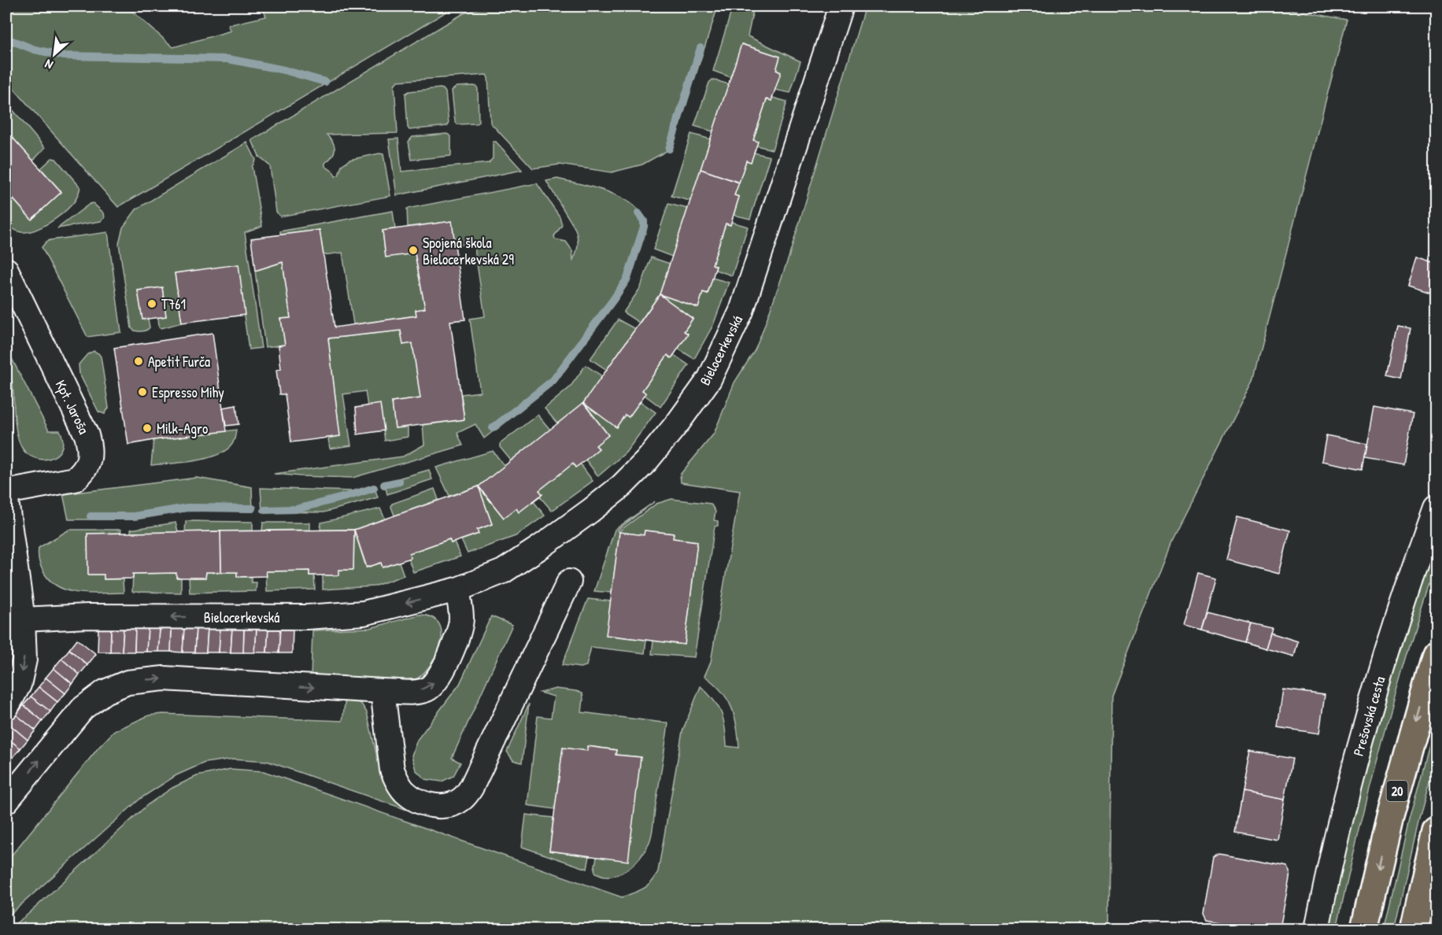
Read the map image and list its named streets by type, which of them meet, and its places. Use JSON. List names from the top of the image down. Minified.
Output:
{"streets":{"highway":["20"],"street":["Bielocerkevská","Kpt. Jaroša","Prešovská cesta"]},"one_way":["Bielocerkevská"],"places":["Spojená škola Bielocerkevská 29","T761","Apetit Furča","Espresso Mihy","Milk-Agro"],"north":"bottom left"}
